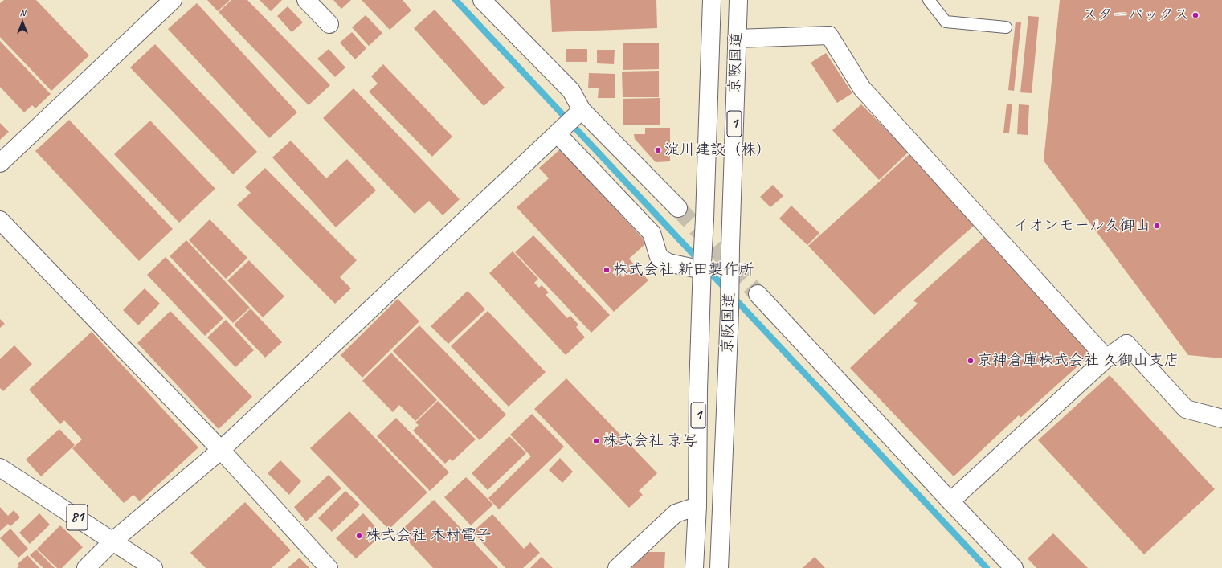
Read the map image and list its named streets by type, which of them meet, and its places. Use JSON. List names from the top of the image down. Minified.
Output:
{"streets":{"main road":["京阪国道","1","81"]},"places":["スターバックス","淀川建設（株）","イオンモール久御山","株式会社 新田製作所","京神倉庫株式会社 久御山支店","株式会社 京写","株式会社 木村電子"],"north":"top"}
